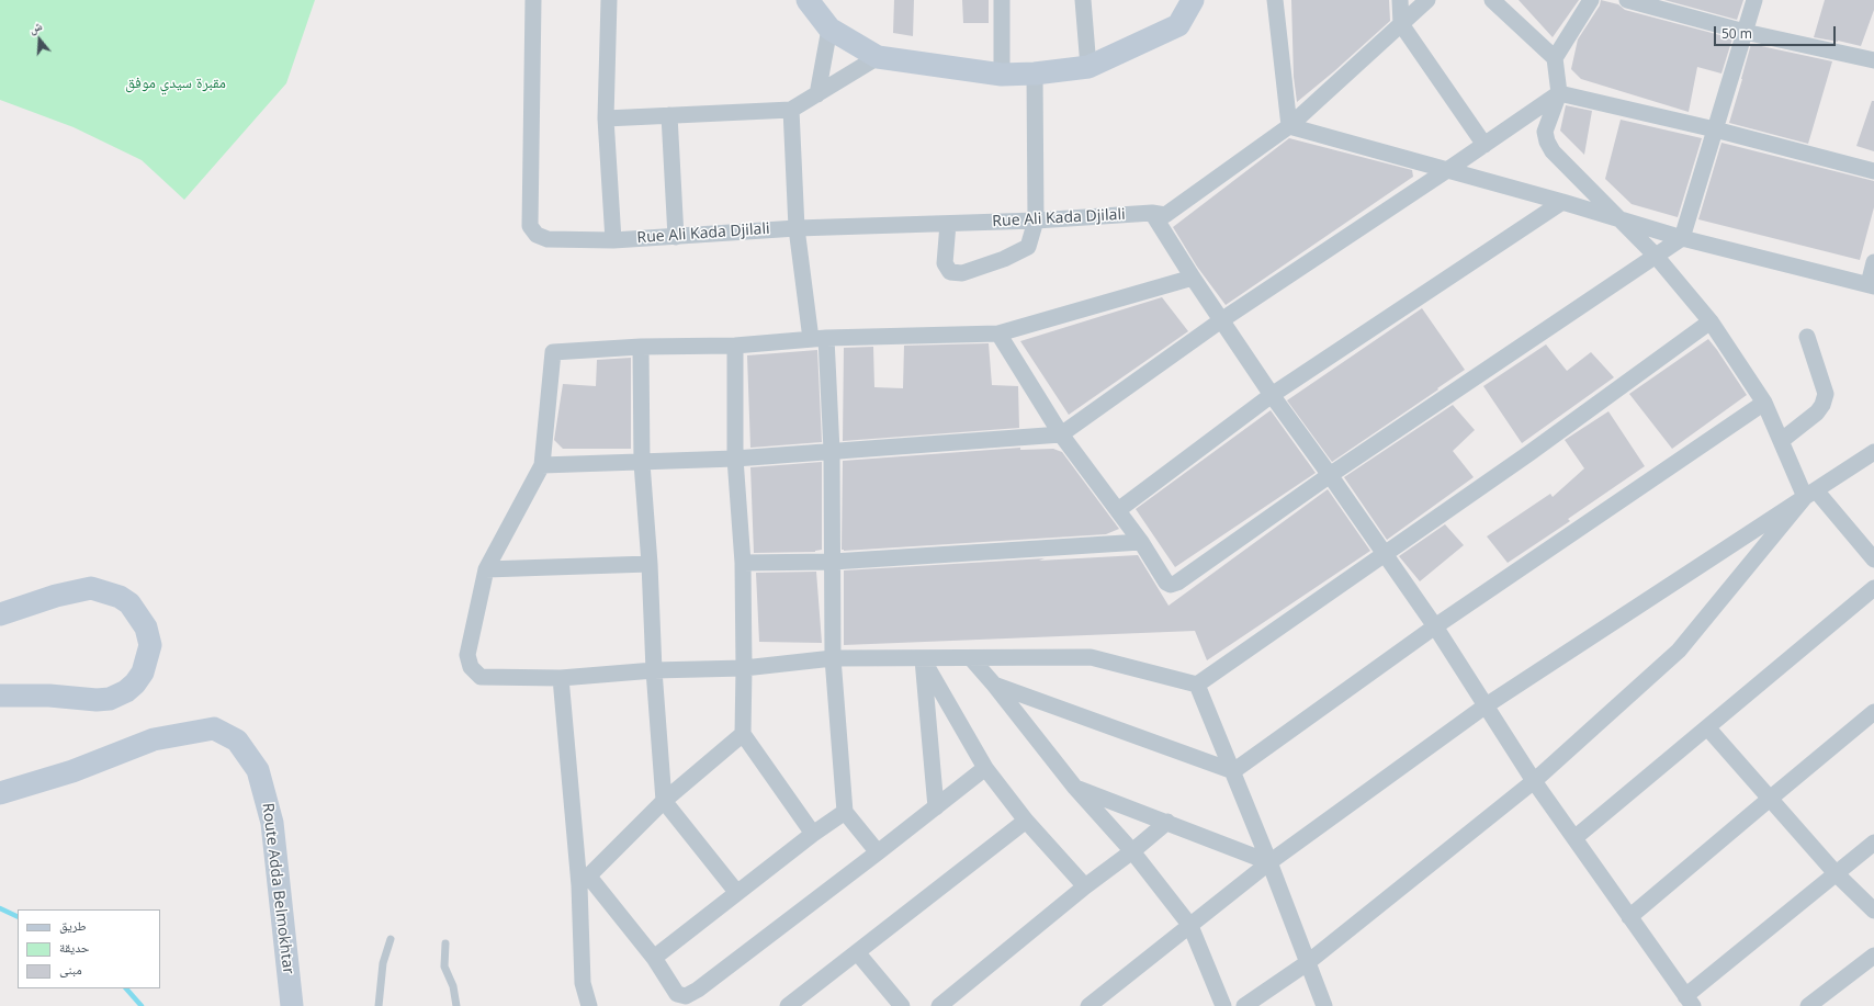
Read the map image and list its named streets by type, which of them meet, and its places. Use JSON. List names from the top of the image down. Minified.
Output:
{"streets":{"main road":["Route Adda Belmokhtar"],"street":["Rue Ali Kada Djilali"]},"parks":["مقبرة سيدي موفق"],"legend":["طريق","حديقة","مبنى"],"scale_bar":"50 m","north":"top"}
